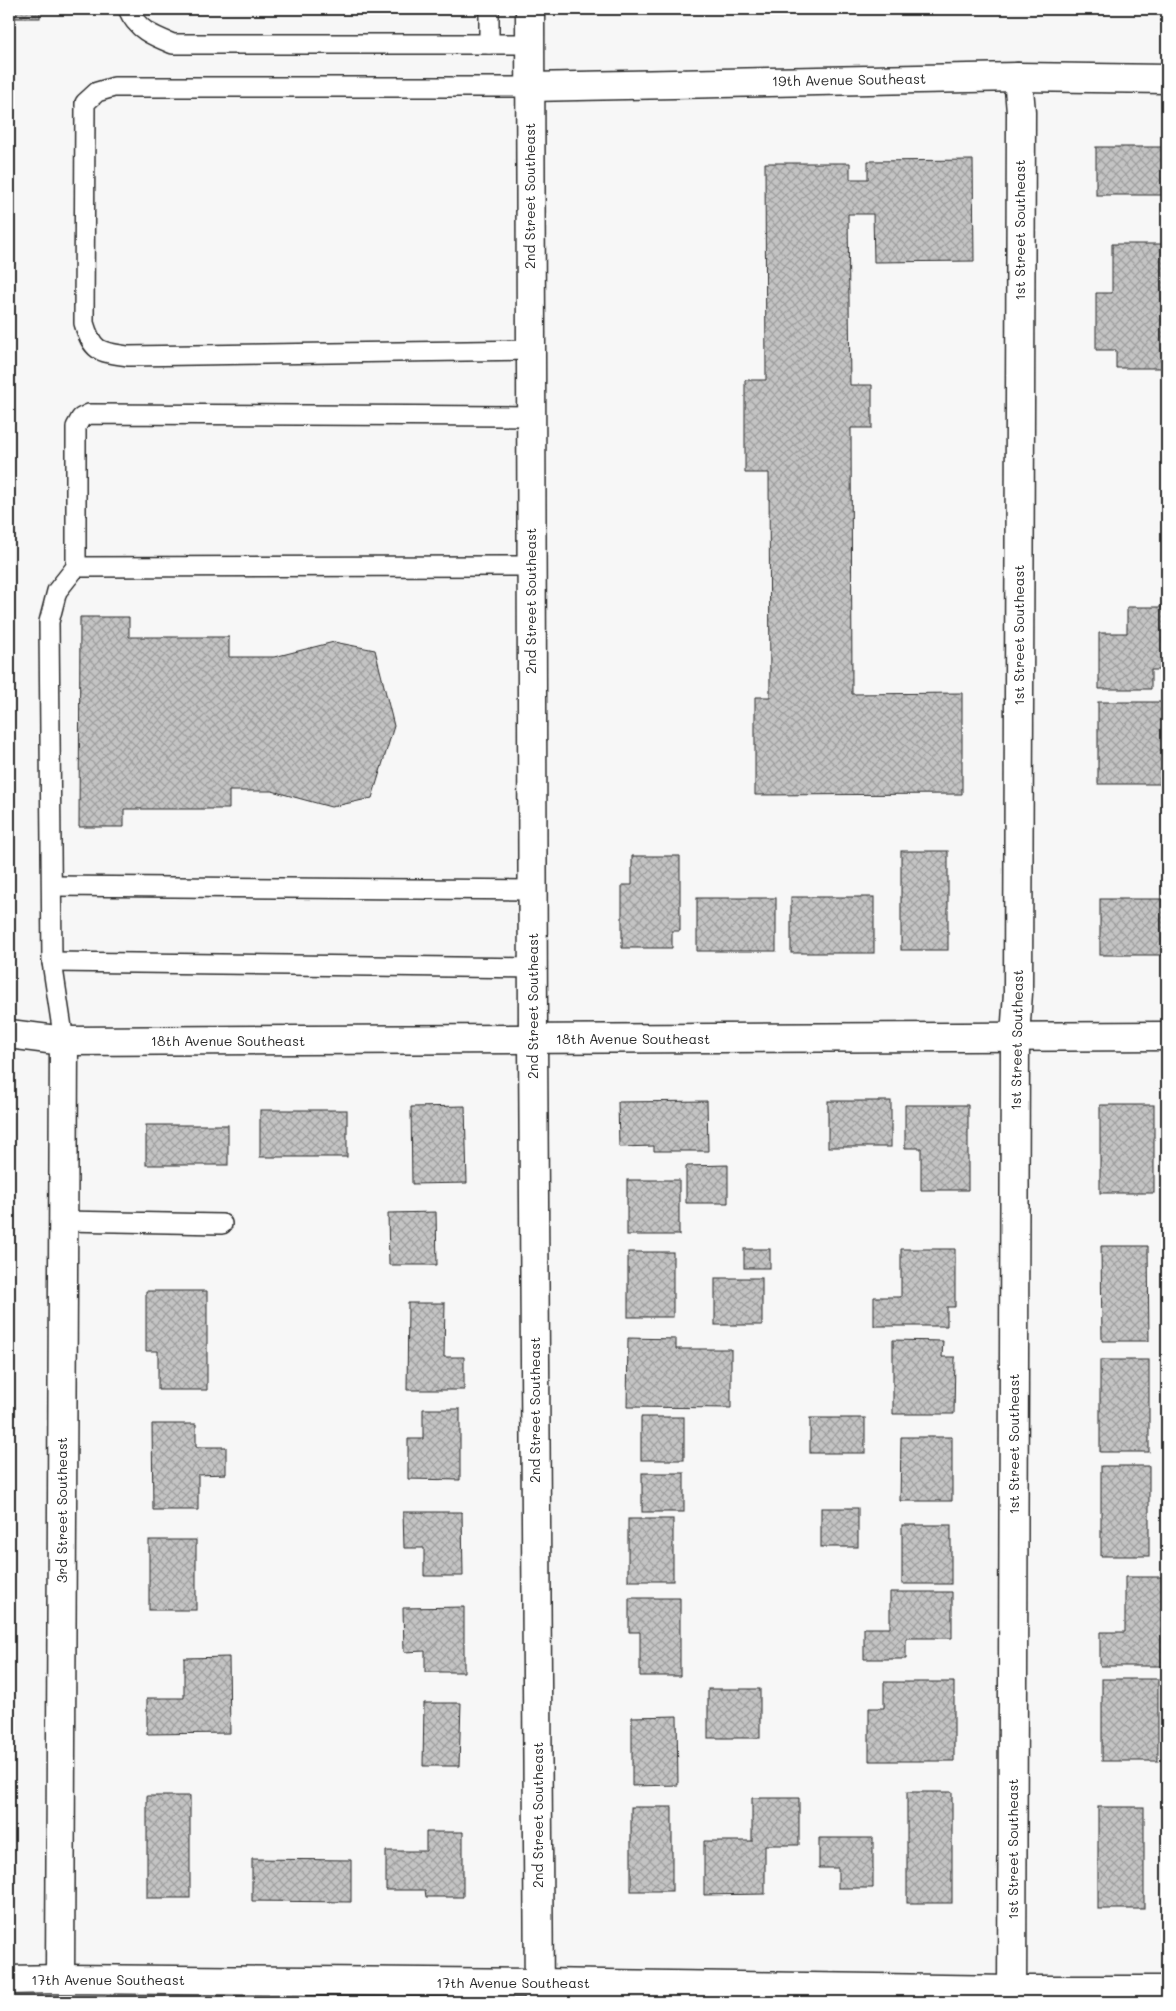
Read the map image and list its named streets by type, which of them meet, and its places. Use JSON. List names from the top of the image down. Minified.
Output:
{"streets":{"street":["19th Avenue Southeast","2nd Street Southeast","1st Street Southeast","18th Avenue Southeast","3rd Street Southeast","17th Avenue Southeast"]},"crossings":[["19th Avenue Southeast","2nd Street Southeast"],["19th Avenue Southeast","1st Street Southeast"],["2nd Street Southeast","18th Avenue Southeast"],["2nd Street Southeast","17th Avenue Southeast"],["1st Street Southeast","18th Avenue Southeast"],["1st Street Southeast","17th Avenue Southeast"],["18th Avenue Southeast","3rd Street Southeast"],["3rd Street Southeast","17th Avenue Southeast"]]}
